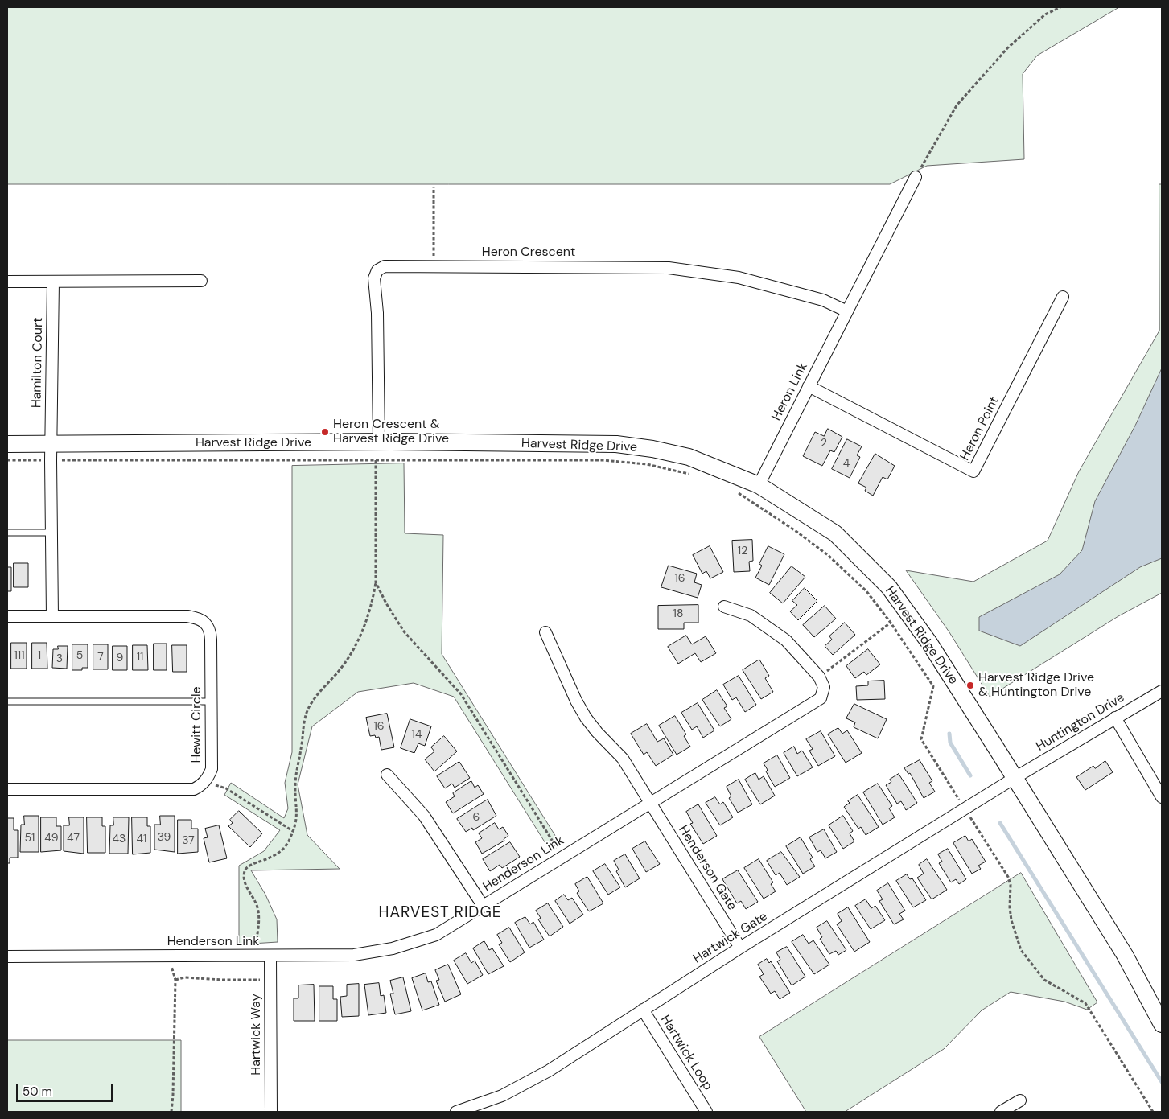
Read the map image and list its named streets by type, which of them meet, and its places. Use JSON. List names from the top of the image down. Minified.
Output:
{"streets":{"street":["Heron Crescent","Hamilton Court","Heron Link","Heron Point","Harvest Ridge Drive","Huntington Drive","Hewitt Circle","Henderson Link","Henderson Gate","Hartwick Gate","Hartwick Way","Hartwick Loop"]},"crossings":[["Heron Crescent","Heron Link"],["Heron Crescent","Harvest Ridge Drive"],["Hamilton Court","Harvest Ridge Drive"],["Heron Link","Heron Point"],["Heron Link","Harvest Ridge Drive"],["Harvest Ridge Drive","Huntington Drive"],["Harvest Ridge Drive","Hartwick Gate"],["Huntington Drive","Hartwick Gate"],["Henderson Link","Henderson Gate"],["Henderson Link","Hartwick Way"],["Henderson Gate","Hartwick Gate"],["Hartwick Gate","Hartwick Loop"]],"districts":["HARVEST RIDGE"],"places":["Heron Crescent & Harvest Ridge Drive","Harvest Ridge Drive & Huntington Drive"],"house_numbers":["2","4","12","16","18","111","1","5","7","11","9","3","16","14","6","39","51","49","47","43","41","37"],"scale_bar":"50 m"}
